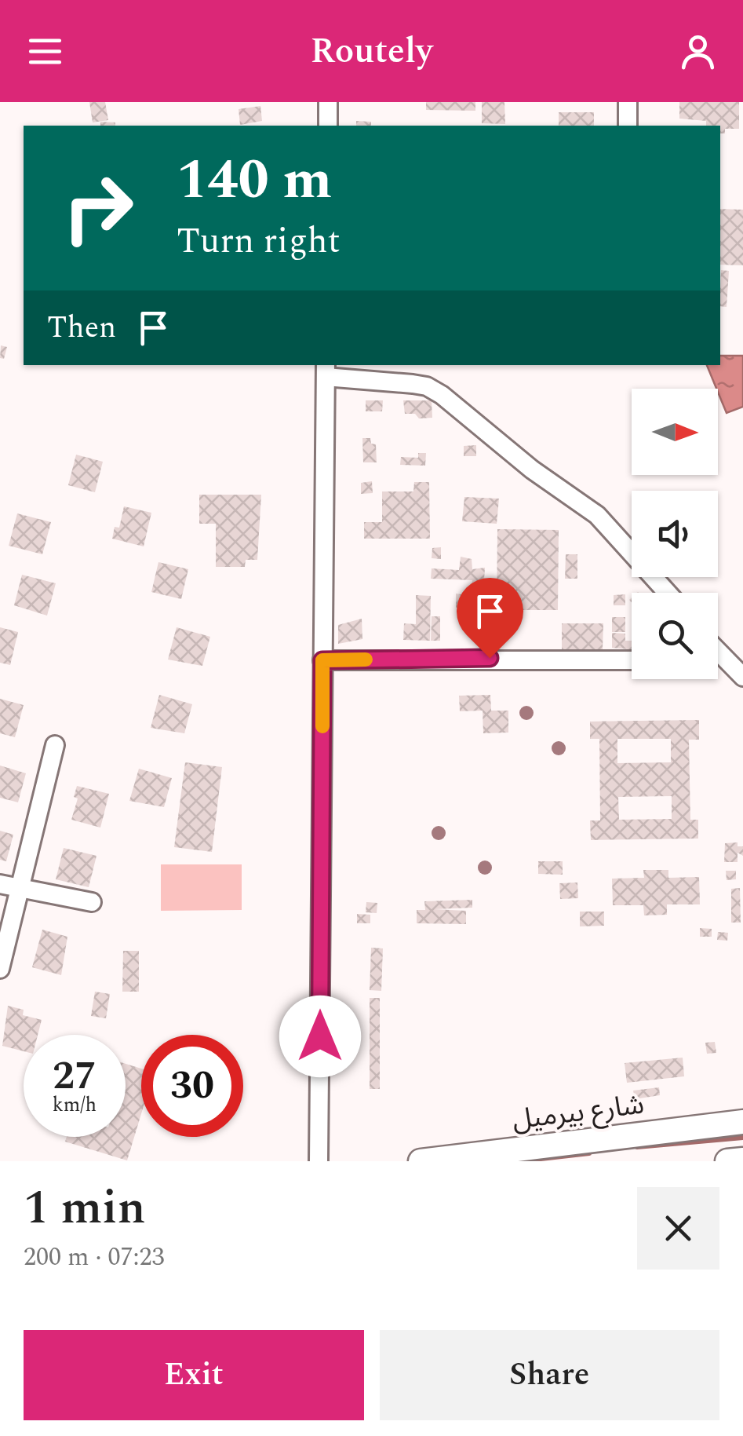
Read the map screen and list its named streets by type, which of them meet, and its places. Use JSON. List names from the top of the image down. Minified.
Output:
{"streets":{"street":["شارع بيرميل"]},"north":"right","page":{"header":"Routely","turn":["140 m","Turn right"],"then":"Then","speed":"27 km/h","limit":"30","heading":["1 min","200 m · 07:23"],"buttons":["Exit","Share"]}}
